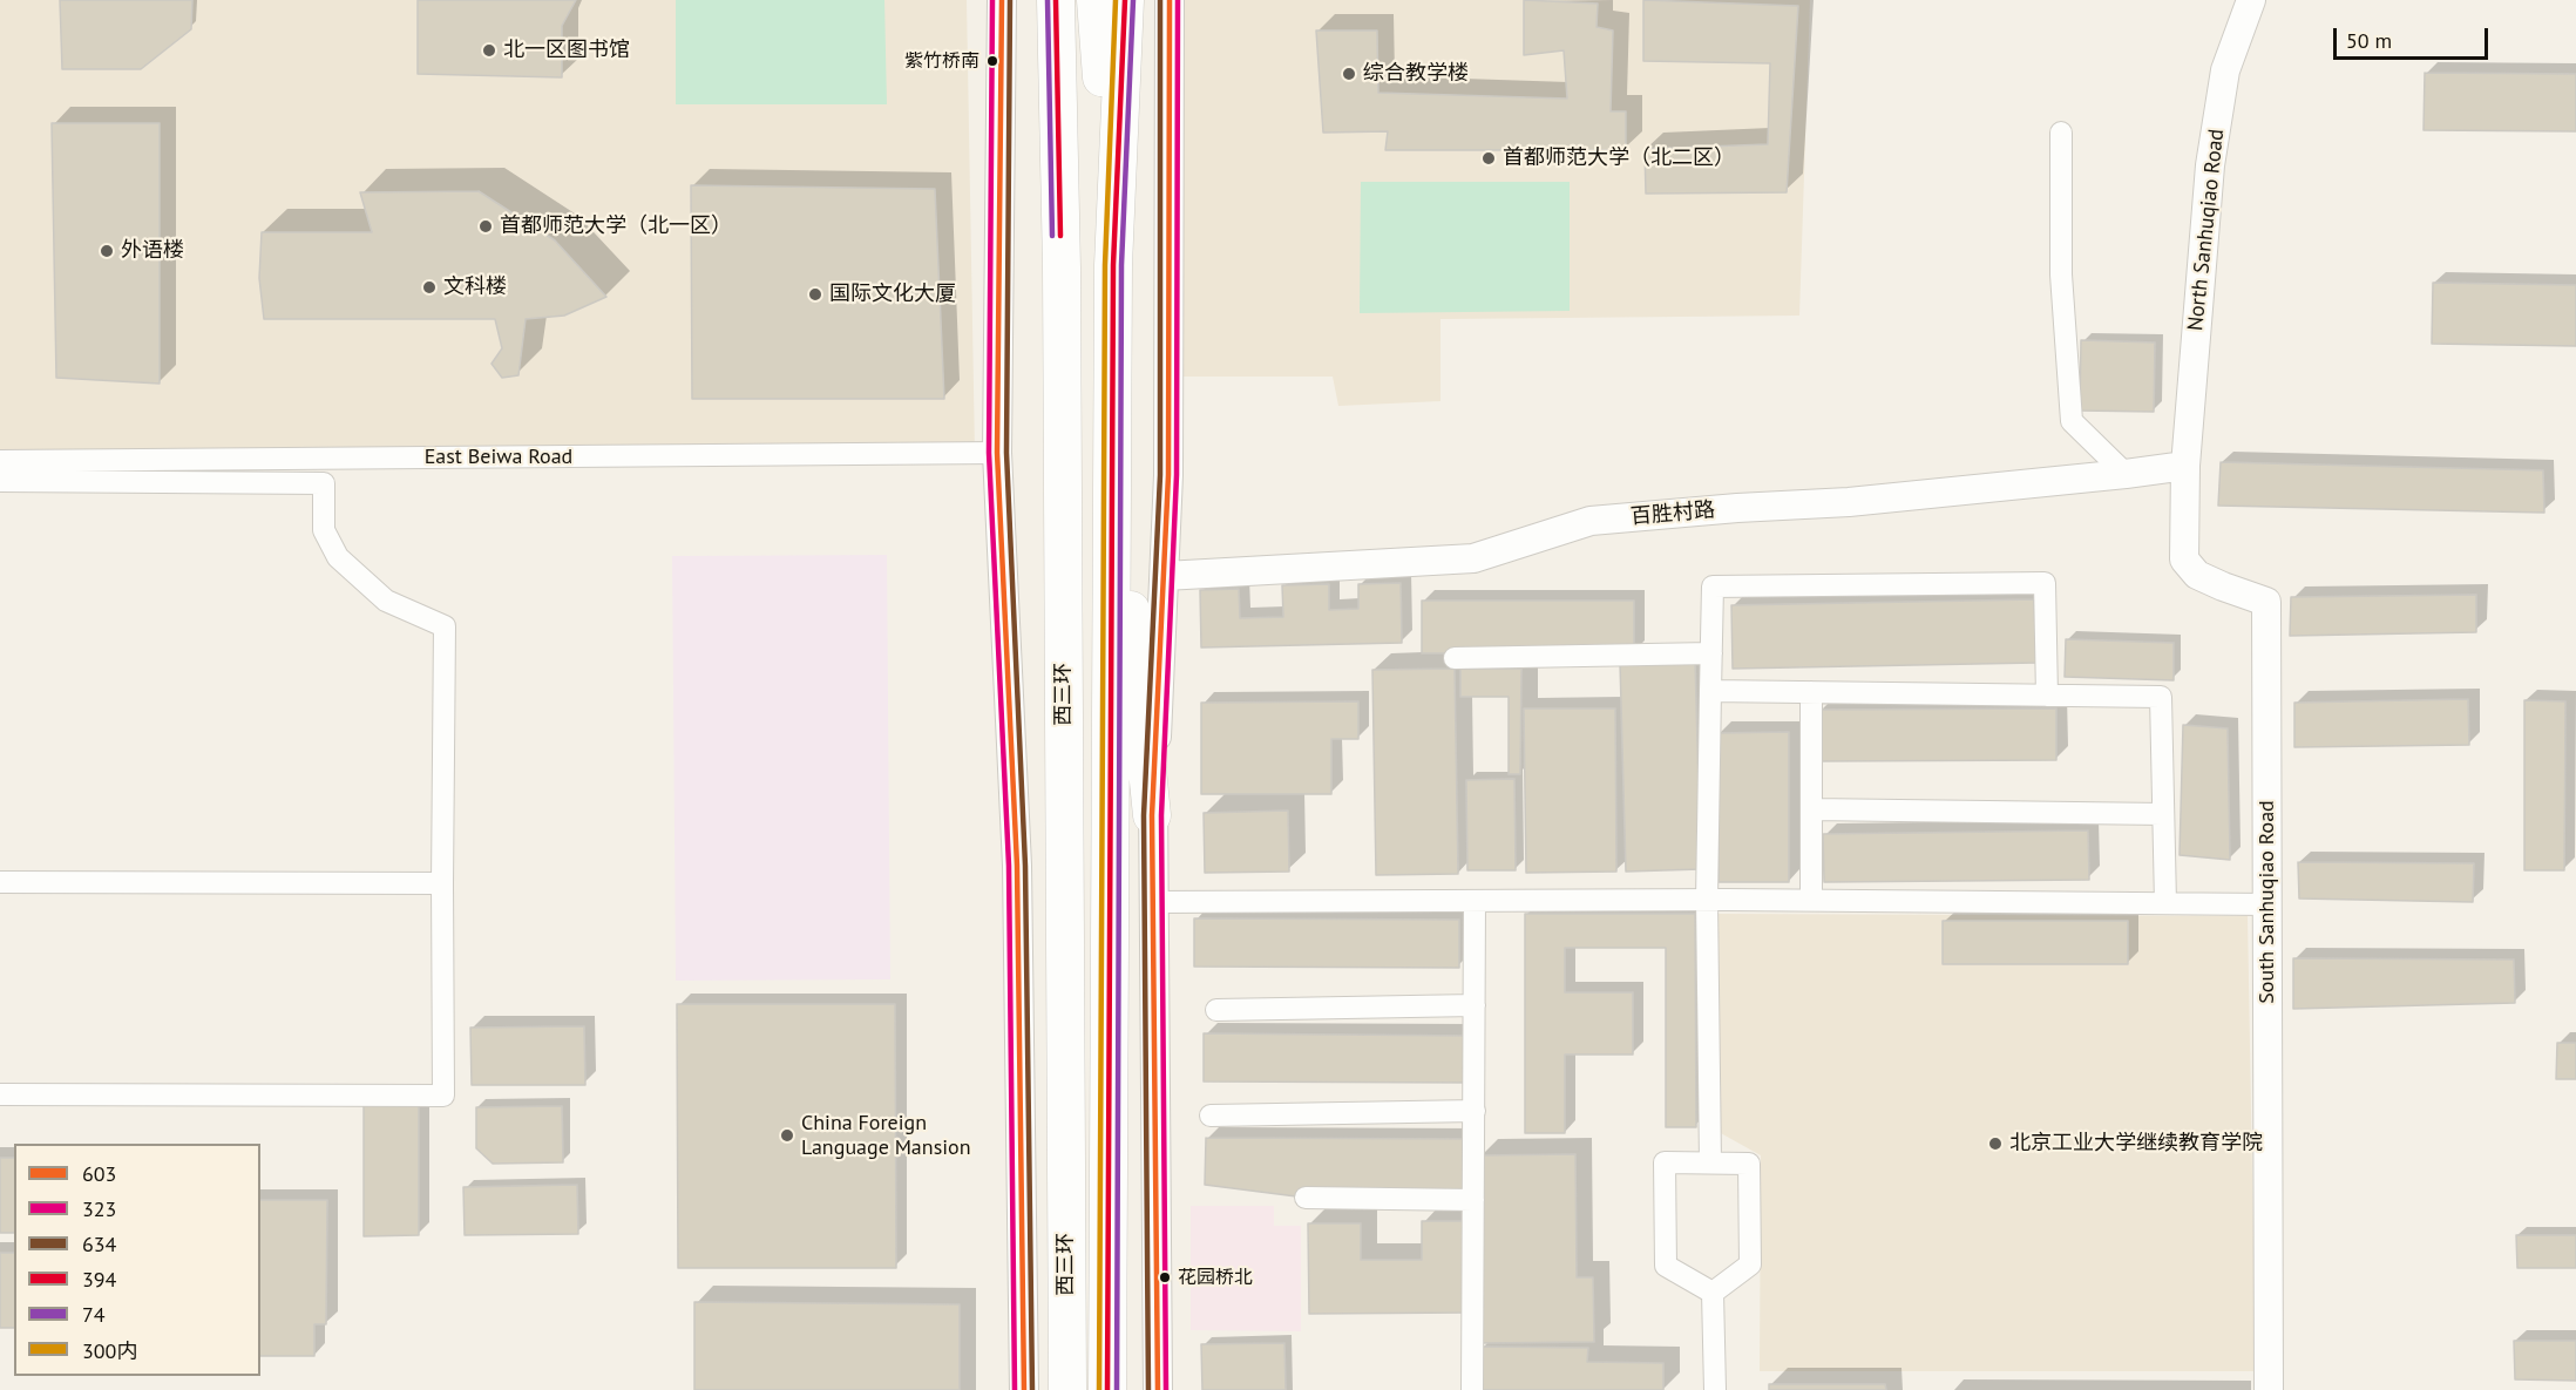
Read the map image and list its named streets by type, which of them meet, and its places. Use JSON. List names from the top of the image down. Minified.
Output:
{"streets":{"highway":["西三环"],"street":["North Sanhuqiao Road","East Beiwa Road","百胜村路","South Sanhuqiao Road"]},"crossings":[["North Sanhuqiao Road","百胜村路"],["North Sanhuqiao Road","South Sanhuqiao Road"],["百胜村路","South Sanhuqiao Road"]],"places":["北一区图书馆","紫竹桥南","综合教学楼","首都师范大学（北二区）","首都师范大学（北一区）","外语楼","文科楼","国际文化大厦","China Foreign Language Mansion","北京工业大学继续教育学院","花园桥北"],"lines":["transit line 603","transit line 323","transit line 634","transit line 394","transit line 74","transit line 300内"],"legend":["603","323","634","394","74","300内"],"scale_bar":"50 m"}
